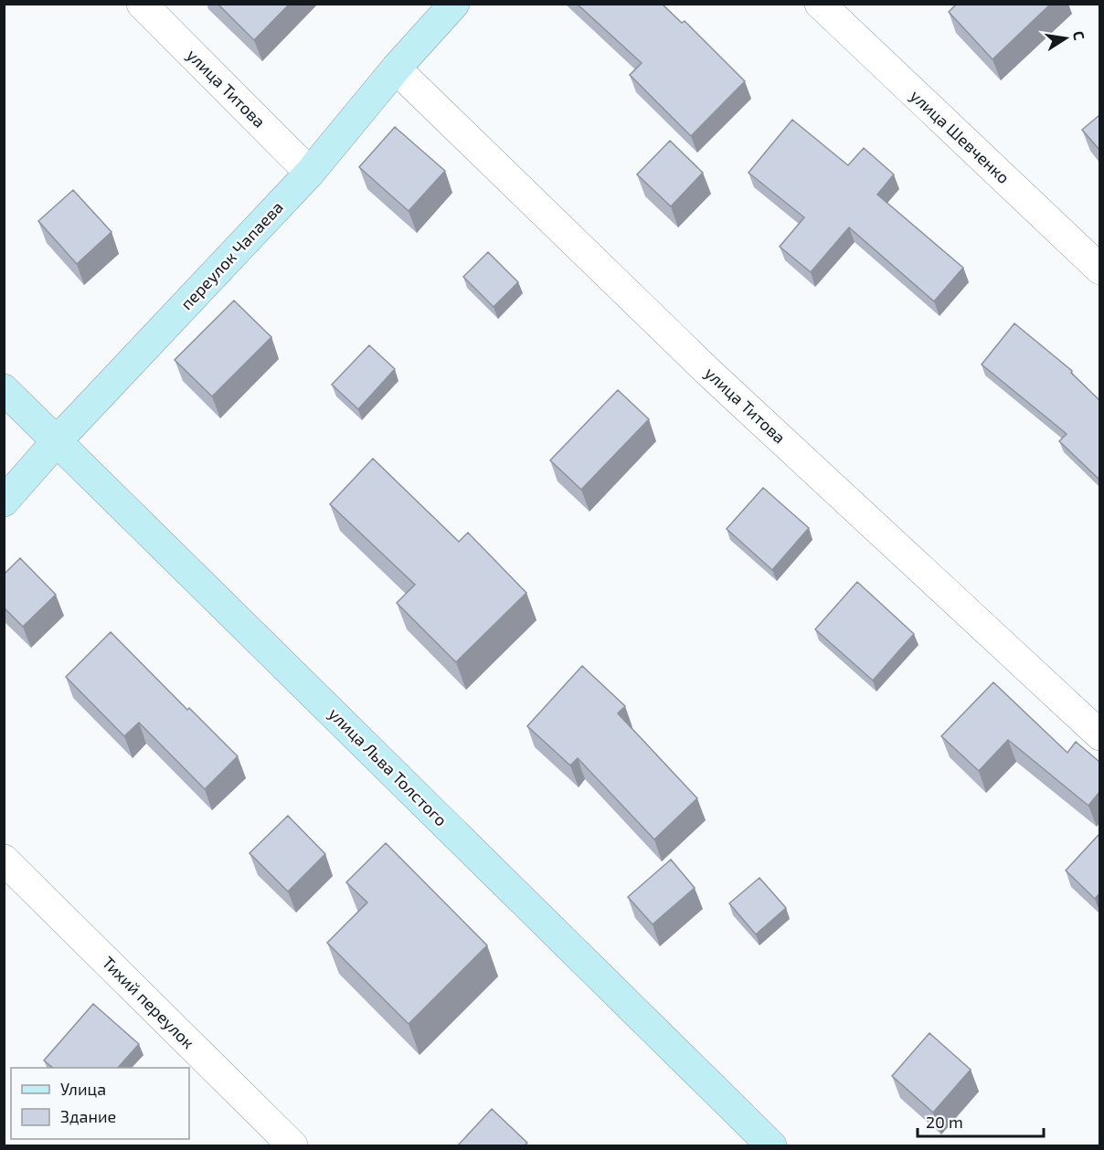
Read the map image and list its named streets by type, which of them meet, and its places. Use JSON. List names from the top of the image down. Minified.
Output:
{"streets":{"street":["улица Титова","улица Шевченко","переулок Чапаева","улица Льва Толстого","Тихий переулок"]},"crossings":[["улица Титова","переулок Чапаева"],["переулок Чапаева","улица Льва Толстого"]],"legend":["Улица","Здание"],"scale_bar":"20 m","north":"right"}
